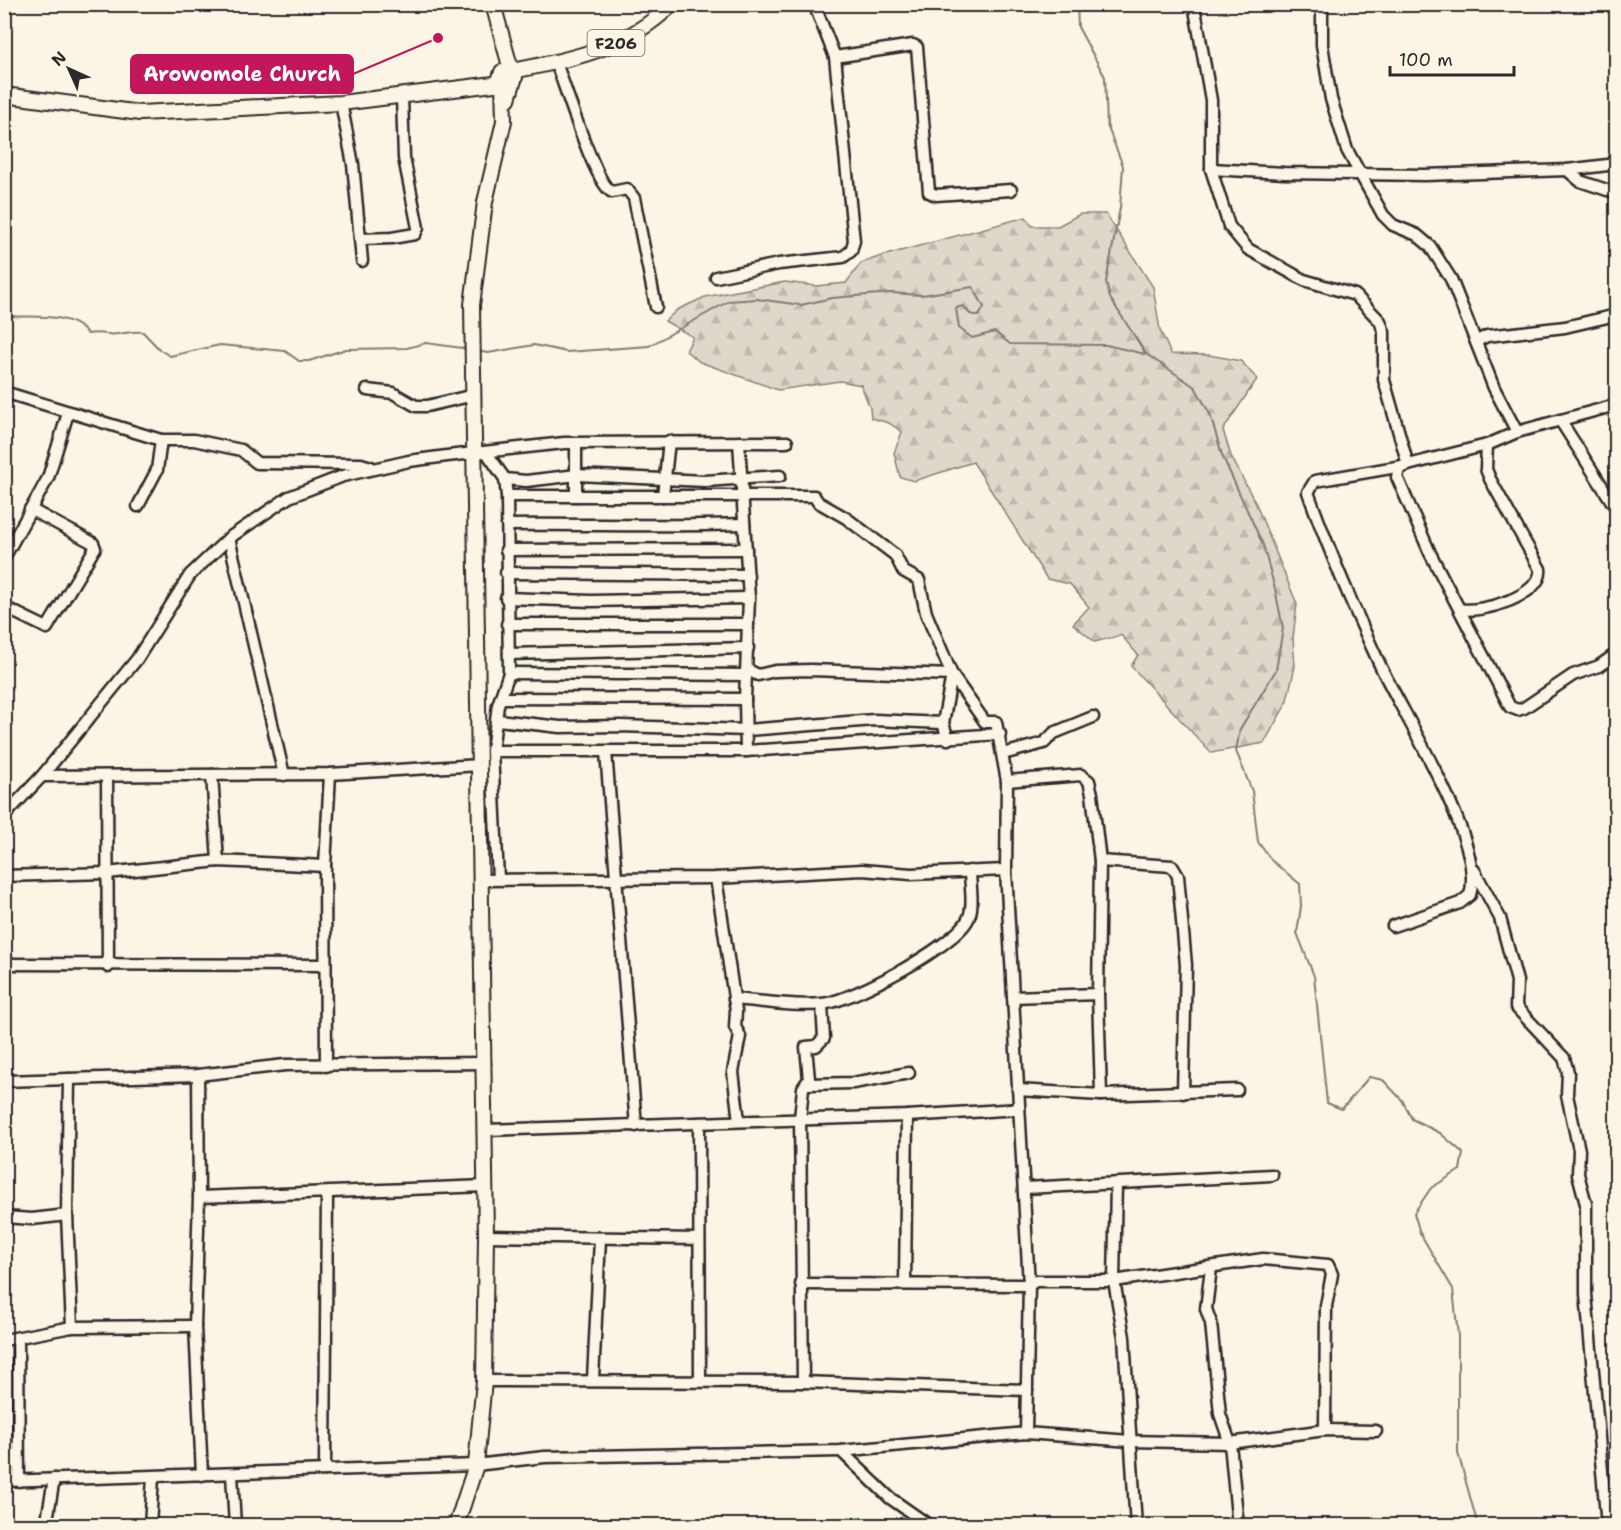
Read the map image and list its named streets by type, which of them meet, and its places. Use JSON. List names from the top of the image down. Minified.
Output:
{"streets":{"main road":["F206"]},"places":["Arowomole Church"],"scale_bar":"100 m","north":"top left"}
